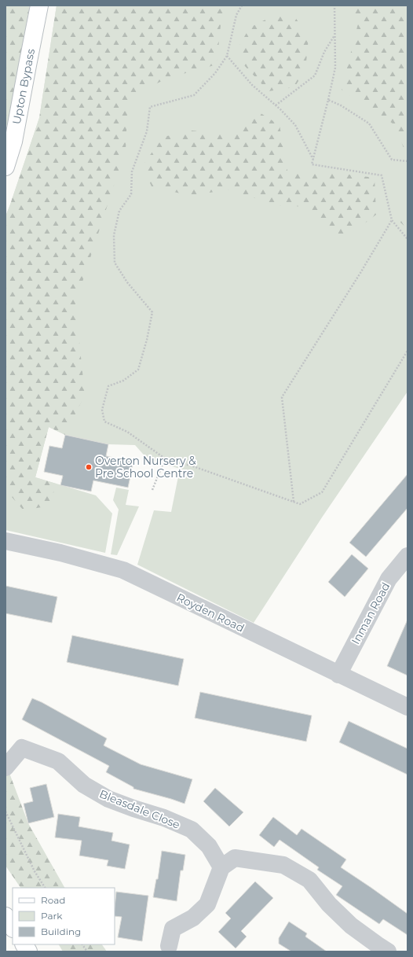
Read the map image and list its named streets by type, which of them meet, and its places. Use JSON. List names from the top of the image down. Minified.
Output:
{"streets":{"main road":["Upton Bypass"],"street":["Royden Road","Inman Road","Bleasdale Close"]},"crossings":[["Royden Road","Inman Road"]],"places":["Overton Nursery & Pre School Centre"],"legend":["Road","Park","Building"]}
